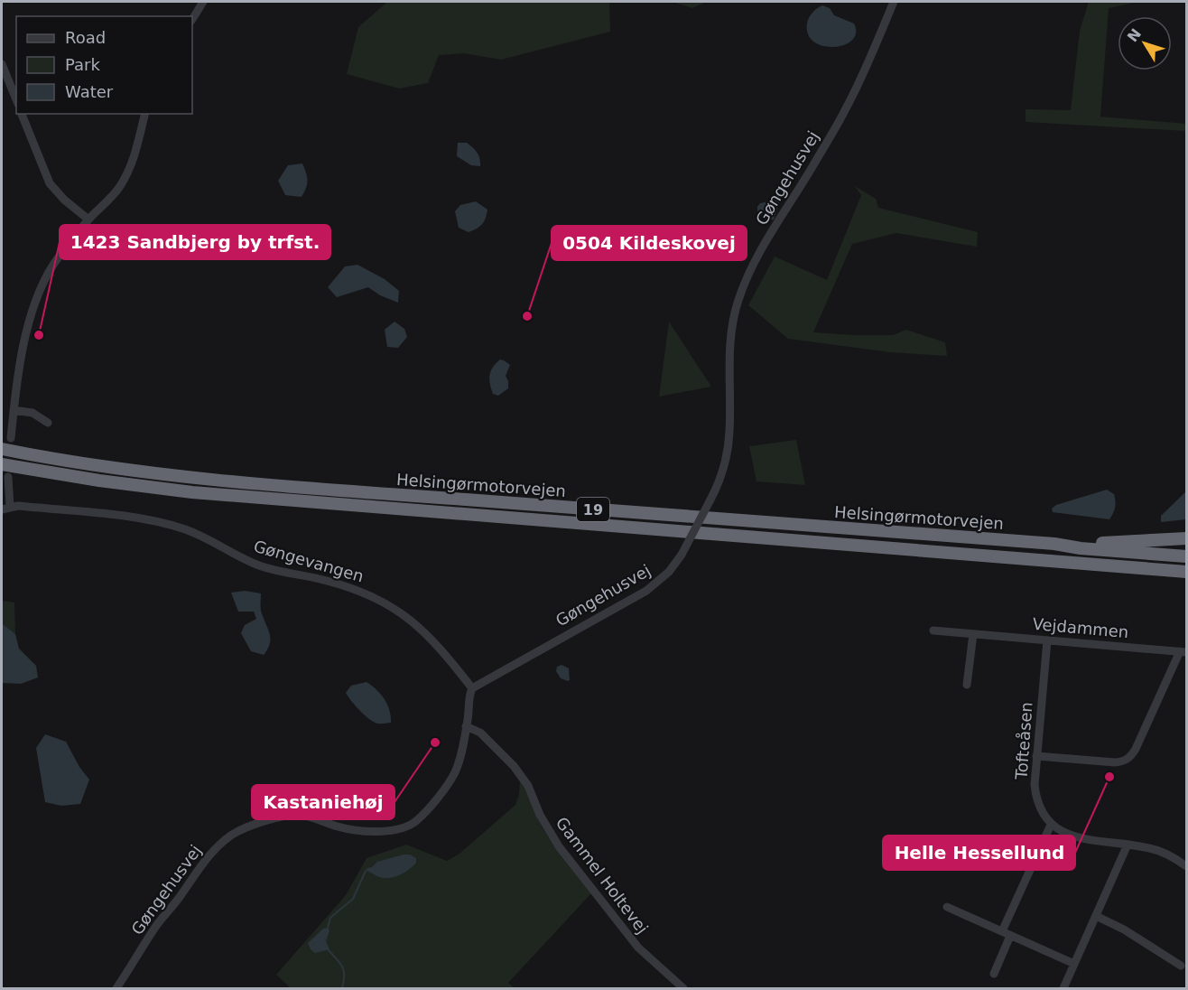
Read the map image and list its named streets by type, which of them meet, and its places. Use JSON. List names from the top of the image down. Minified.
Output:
{"streets":{"highway":["Helsingørmotorvejen","19"],"street":["Gøngehusvej","Gøngevangen","Vejdammen","Tofteåsen","Gammel Holtevej"]},"crossings":[["Gøngehusvej","Gøngevangen"],["Gøngehusvej","Gammel Holtevej"],["Vejdammen","Tofteåsen"]],"places":["0504 Kildeskovej","1423 Sandbjerg by trfst.","Kastaniehøj","Helle Hessellund"],"legend":["Road","Park","Water"],"north":"top left"}
